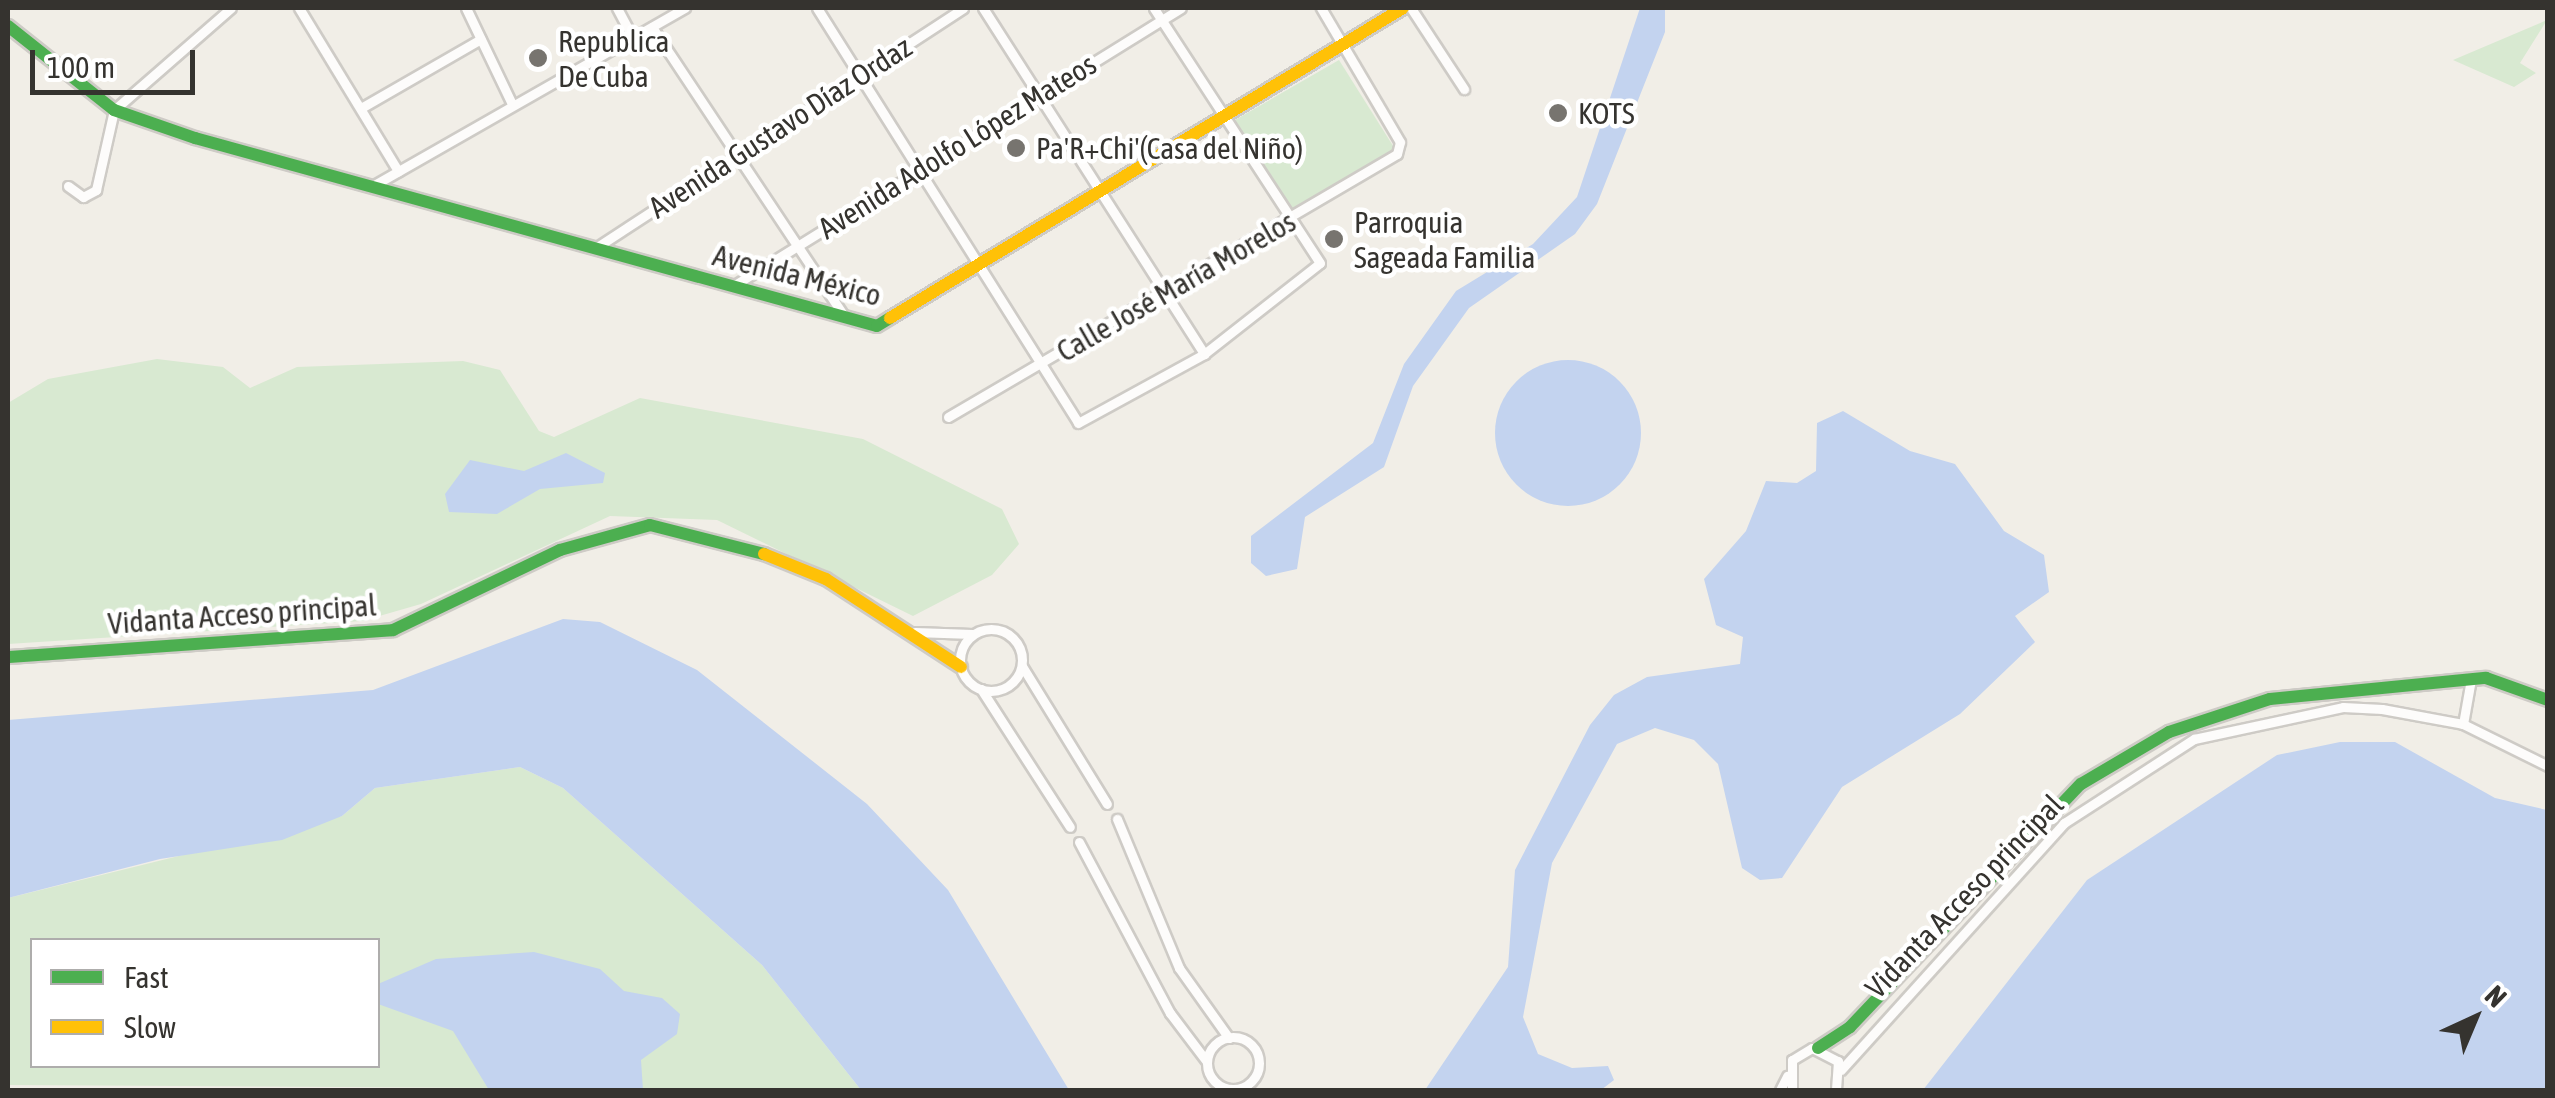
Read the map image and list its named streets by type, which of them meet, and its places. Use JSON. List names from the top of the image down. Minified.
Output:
{"streets":{"street":["Avenida Gustavo Díaz Ordaz","Avenida Adolfo López Mateos","Avenida México","Calle José María Morelos","Vidanta Acceso principal"]},"crossings":[["Avenida Gustavo Díaz Ordaz","Avenida México"],["Avenida Adolfo López Mateos","Avenida México"],["Avenida México","Calle José María Morelos"]],"places":["Republica De Cuba","KOTS","Pa'R+Chi'(Casa del Niño)","Parroquia Sageada Familia"],"legend":["Fast","Slow"],"scale_bar":"100 m","north":"top right"}
